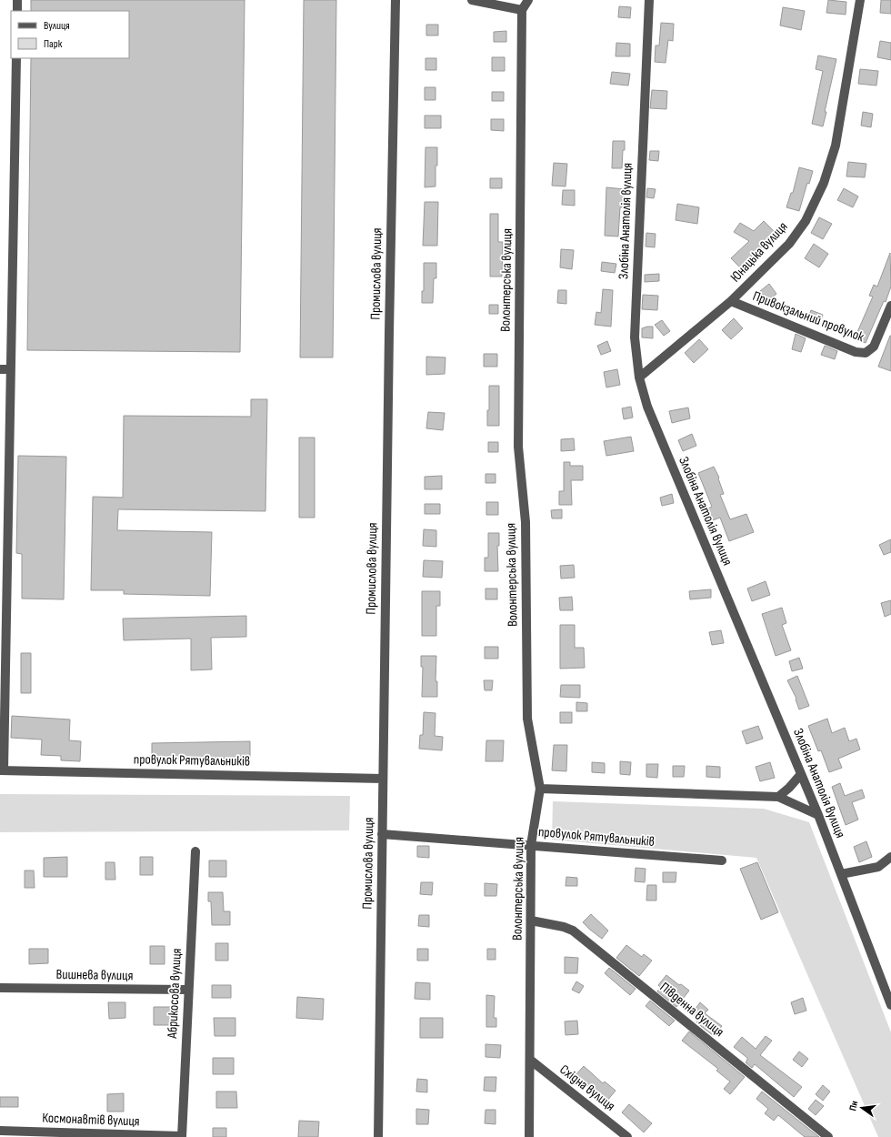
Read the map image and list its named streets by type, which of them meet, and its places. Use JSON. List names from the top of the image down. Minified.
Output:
{"streets":{"street":["Злобіна Анатолія вулиця","Юнацька вулиця","Промислова вулиця","Волонтерська вулиця","Привокзальний провулок","провулок Рятувальників","Вишнева вулиця","Абрикосова вулиця","Південна вулиця","Східна вулиця","Космонавтів вулиця"]},"crossings":[["Злобіна Анатолія вулиця","Юнацька вулиця"],["Юнацька вулиця","Привокзальний провулок"],["Промислова вулиця","провулок Рятувальників"],["Волонтерська вулиця","провулок Рятувальників"],["Волонтерська вулиця","Південна вулиця"],["Волонтерська вулиця","Східна вулиця"],["Вишнева вулиця","Абрикосова вулиця"],["Абрикосова вулиця","Космонавтів вулиця"]],"legend":["Вулиця","Парк"],"north":"left"}
